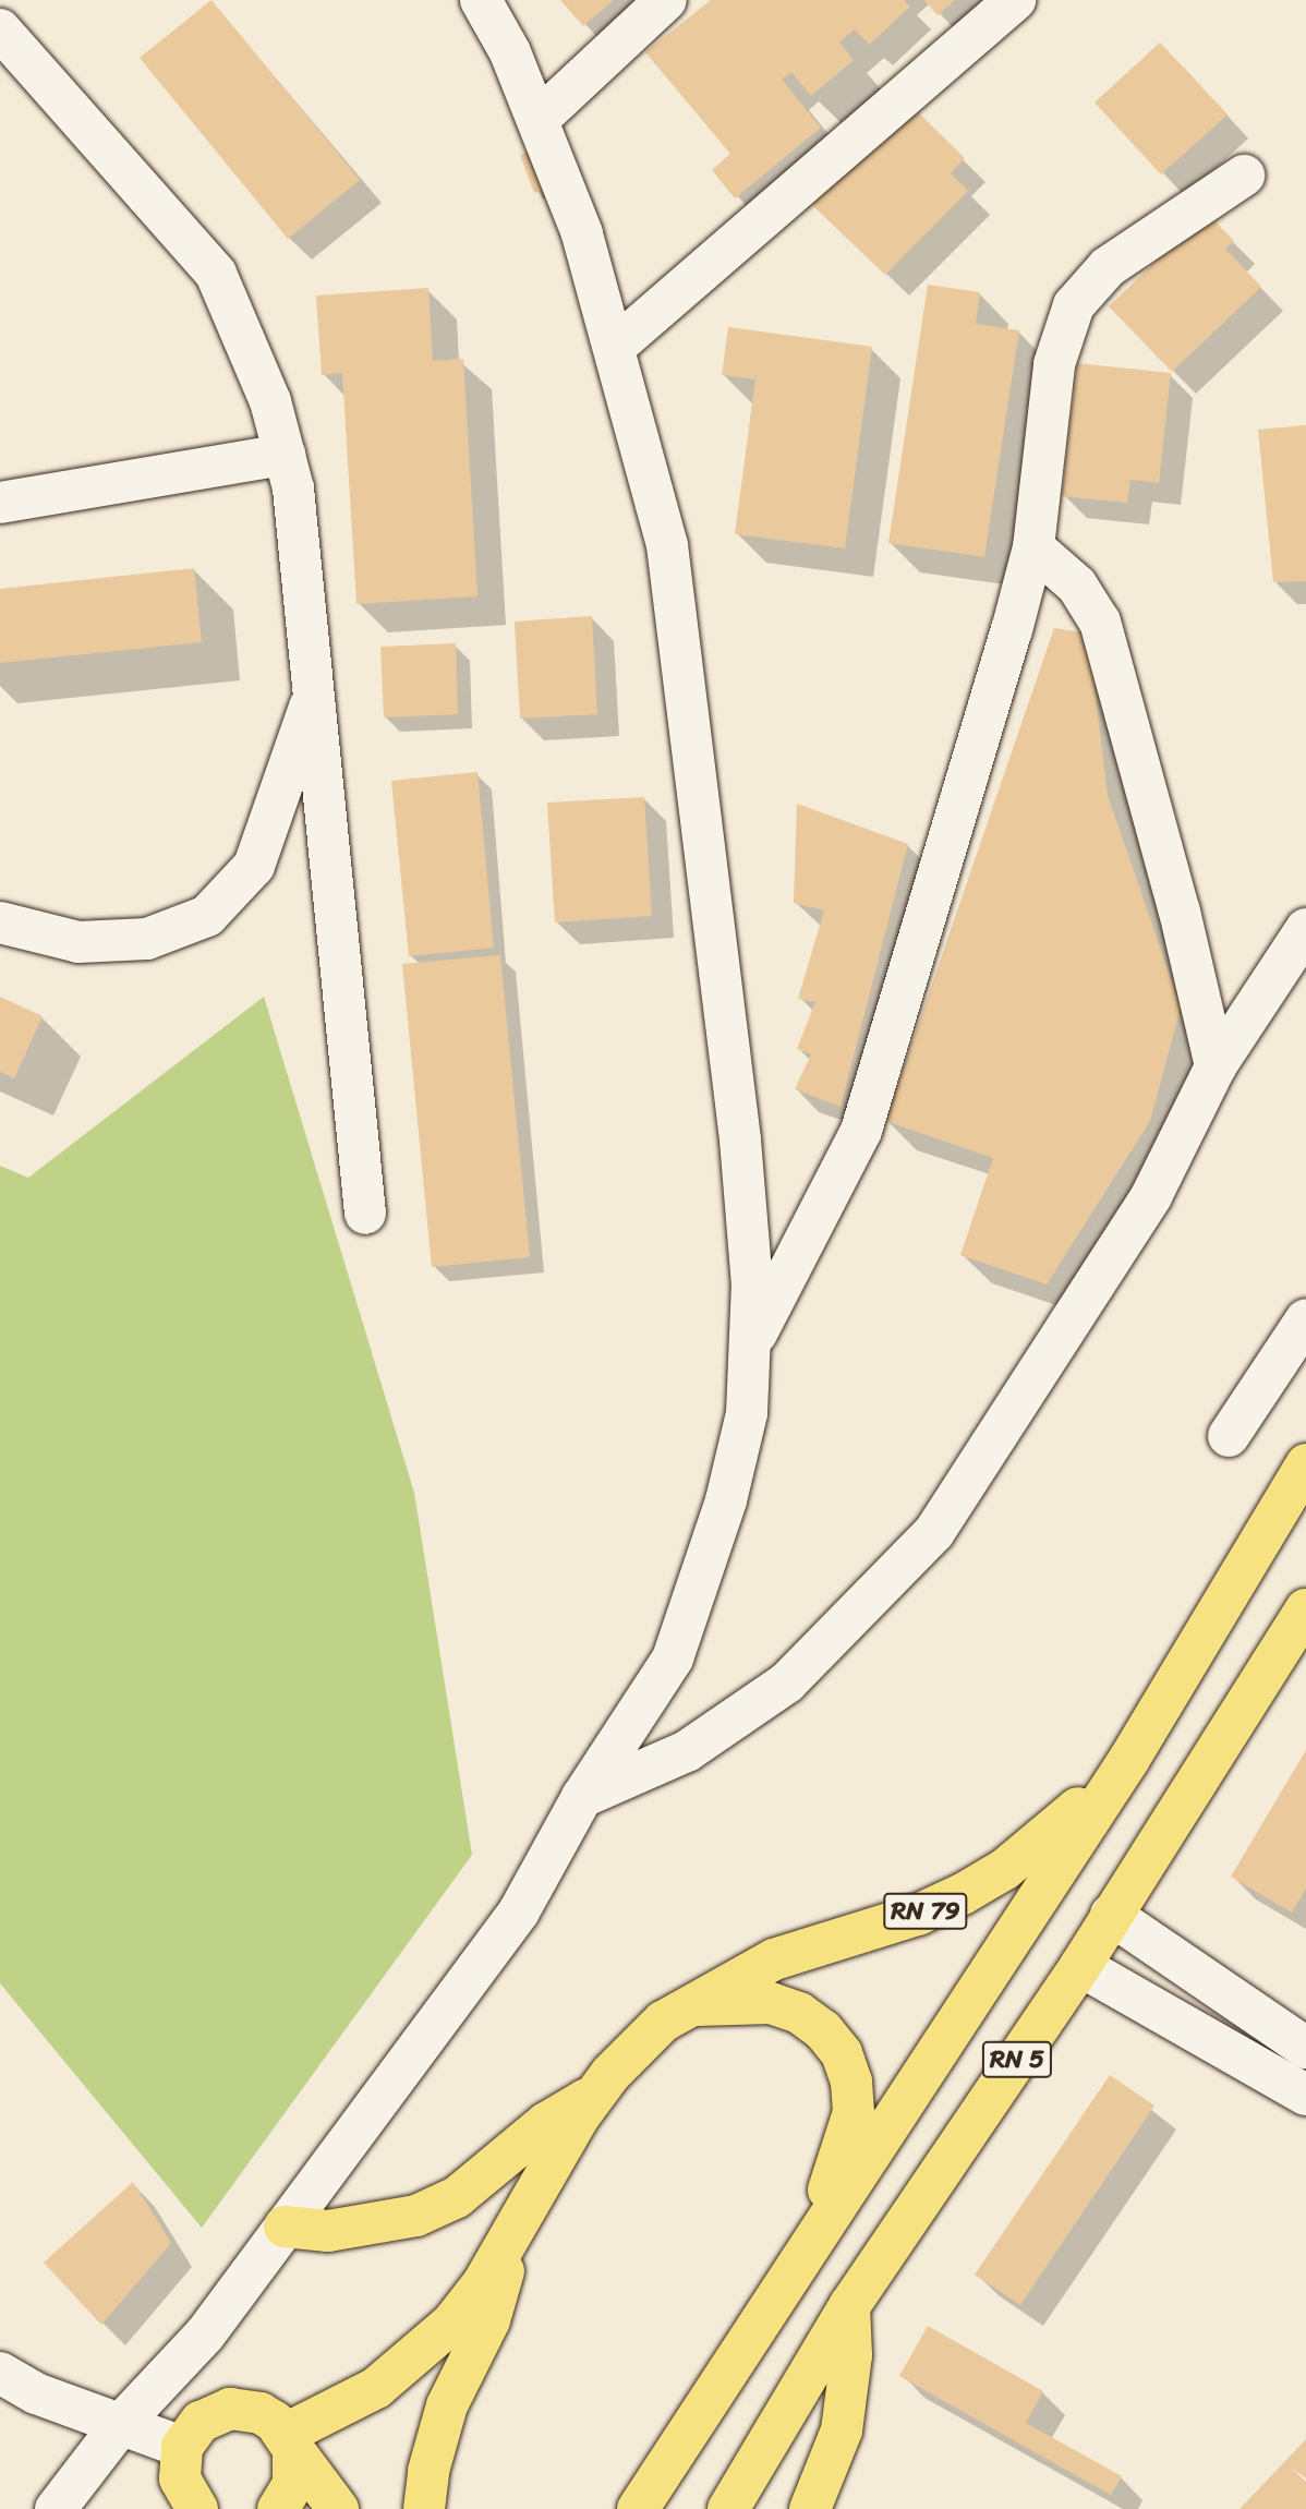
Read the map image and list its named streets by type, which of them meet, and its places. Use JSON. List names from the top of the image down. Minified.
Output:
{"streets":{"highway":["RN 79","RN 5"]},"crossings":[["RN 79","RN 5"]]}
